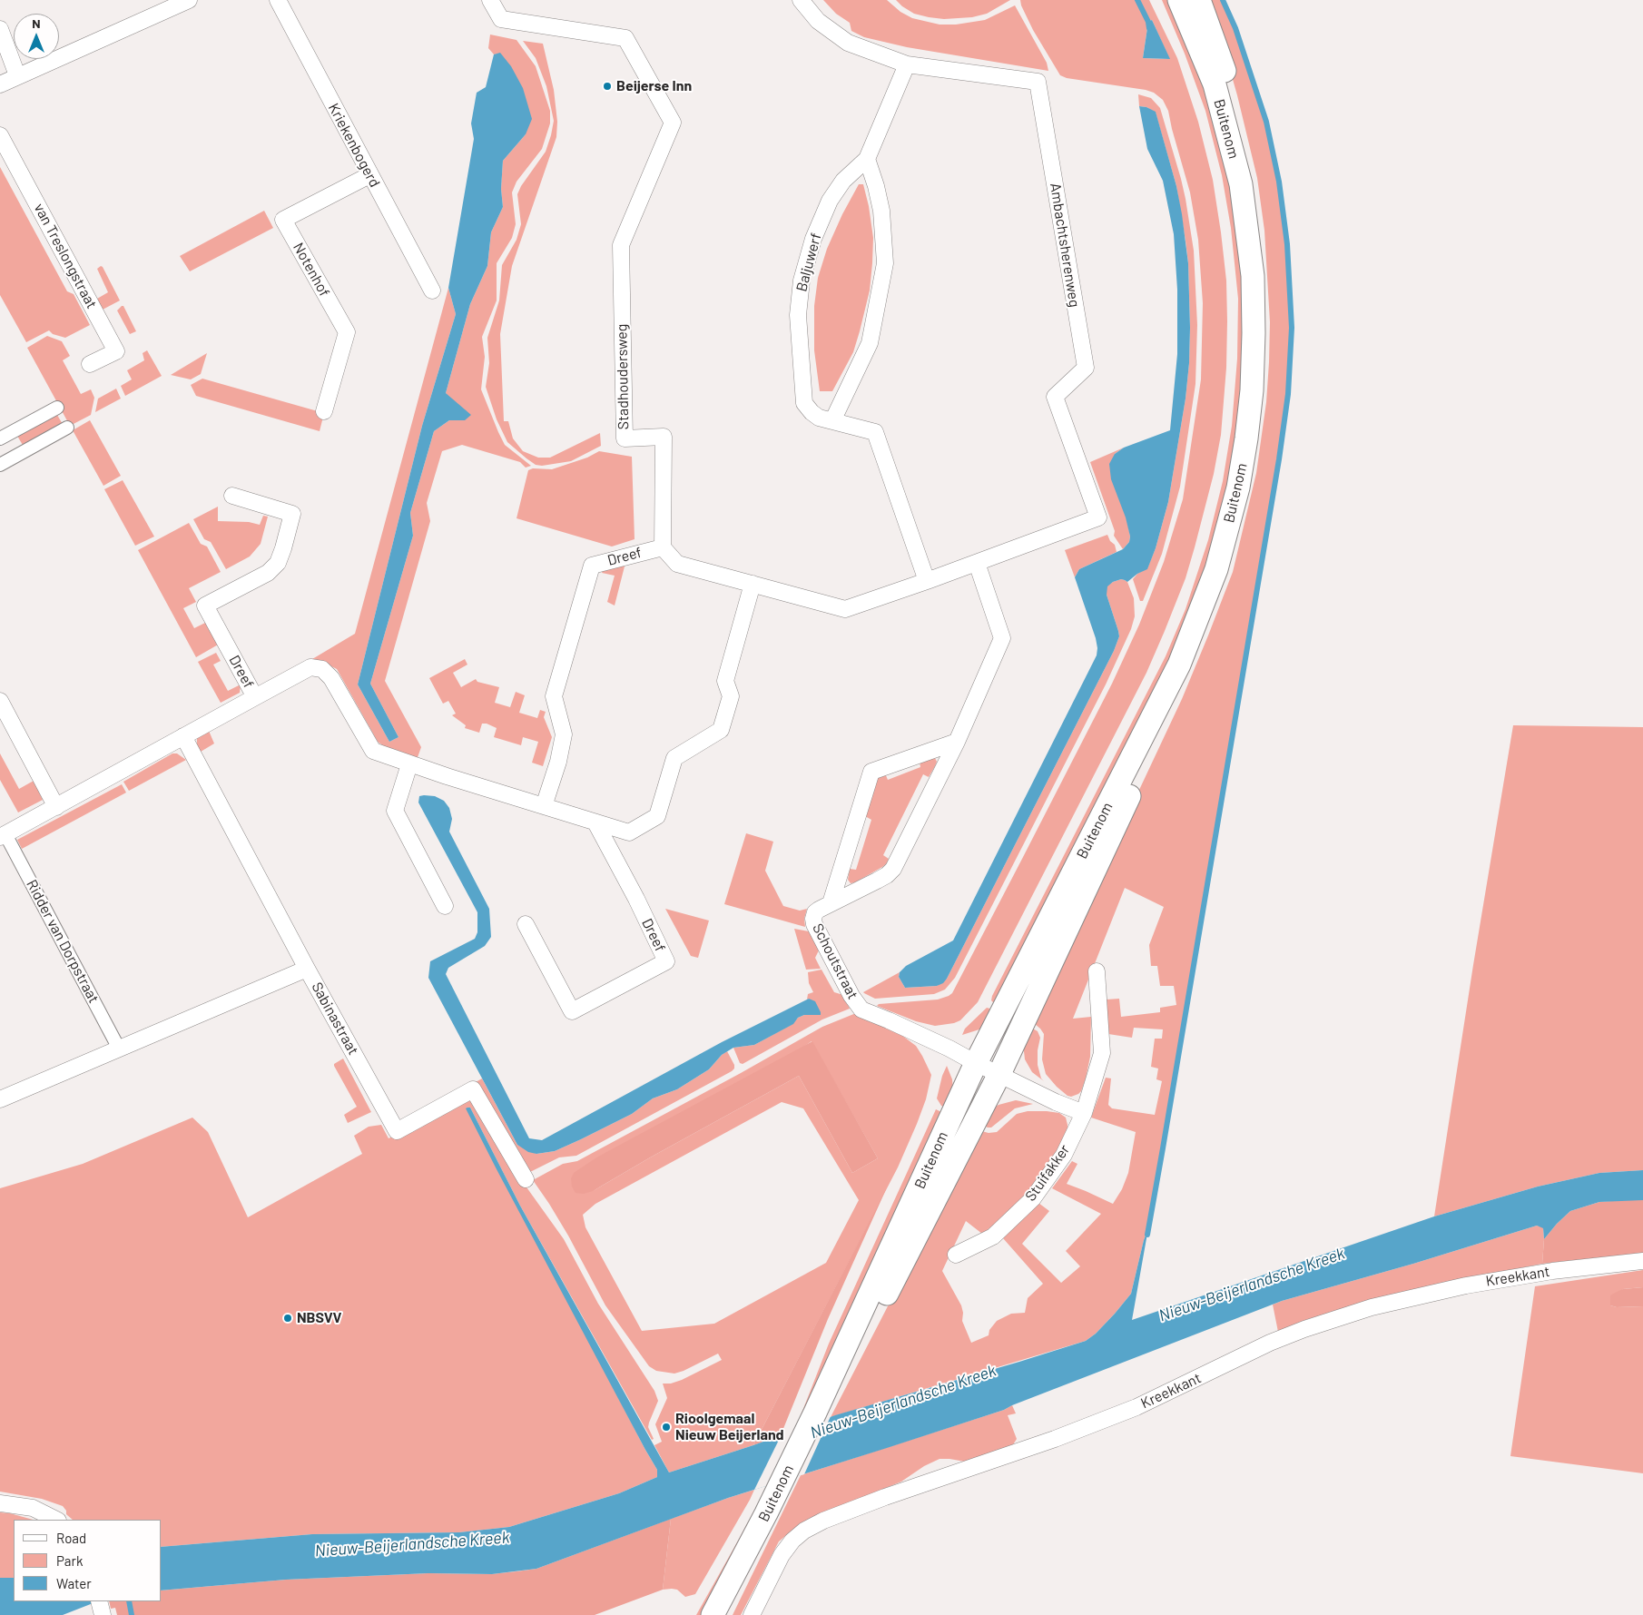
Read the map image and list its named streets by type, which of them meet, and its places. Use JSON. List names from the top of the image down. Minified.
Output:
{"streets":{"main road":["Buitenom"],"street":["Kriekenbogerd","Ambachtsherenweg","van Treslongstraat","Baljuwerf","Notenhof","Stadhoudersweg","Dreef","Ridder van Dorpstraat","Schoutstraat","Sabinastraat","Stuifakker","Kreekkant"]},"crossings":[["Buitenom","Schoutstraat"],["Kriekenbogerd","Notenhof"],["Ambachtsherenweg","Baljuwerf"],["Ambachtsherenweg","Schoutstraat"],["Stadhoudersweg","Dreef"]],"water":["Nieuw-Beijerlandsche Kreek"],"places":["Beijerse Inn","NBSVV","Rioolgemaal Nieuw Beijerland"],"legend":["Road","Park","Water"],"north":"top"}
